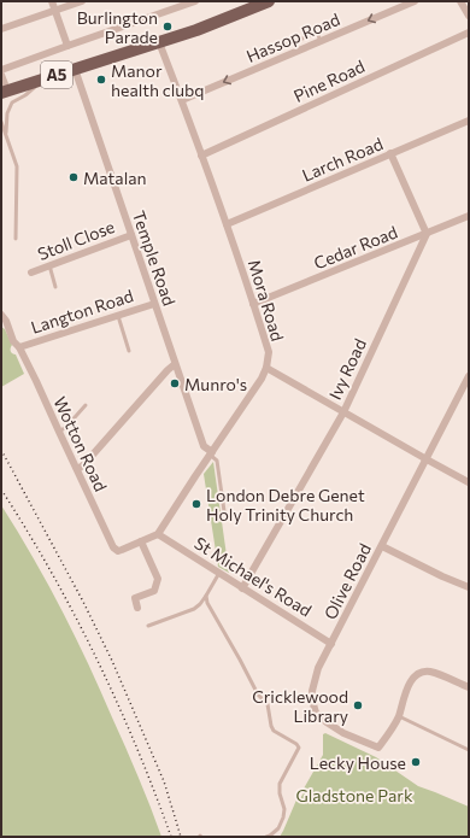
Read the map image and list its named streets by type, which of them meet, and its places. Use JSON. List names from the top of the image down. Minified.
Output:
{"streets":{"main road":["A5"],"street":["Hassop Road","Pine Road","Larch Road","Stoll Close","Cedar Road","Temple Road","Mora Road","Langton Road","Ivy Road","Wotton Road","St Michael's Road","Olive Road"]},"crossings":[["Hassop Road","Mora Road"],["A5","Temple Road"],["A5","Mora Road"],["Pine Road","Mora Road"],["Larch Road","Mora Road"],["Stoll Close","Temple Road"],["Cedar Road","Mora Road"],["Cedar Road","Ivy Road"],["Temple Road","Mora Road"],["Temple Road","Langton Road"],["Mora Road","St Michael's Road"],["Langton Road","Wotton Road"],["Ivy Road","St Michael's Road"],["St Michael's Road","Olive Road"]],"one_way":["Hassop Road"],"parks":["Gladstone Park"],"places":["Burlington Parade","Manor health clubq","Matalan","Munro's","London Debre Genet Holy Trinity Church","Cricklewood Library","Lecky House"]}
